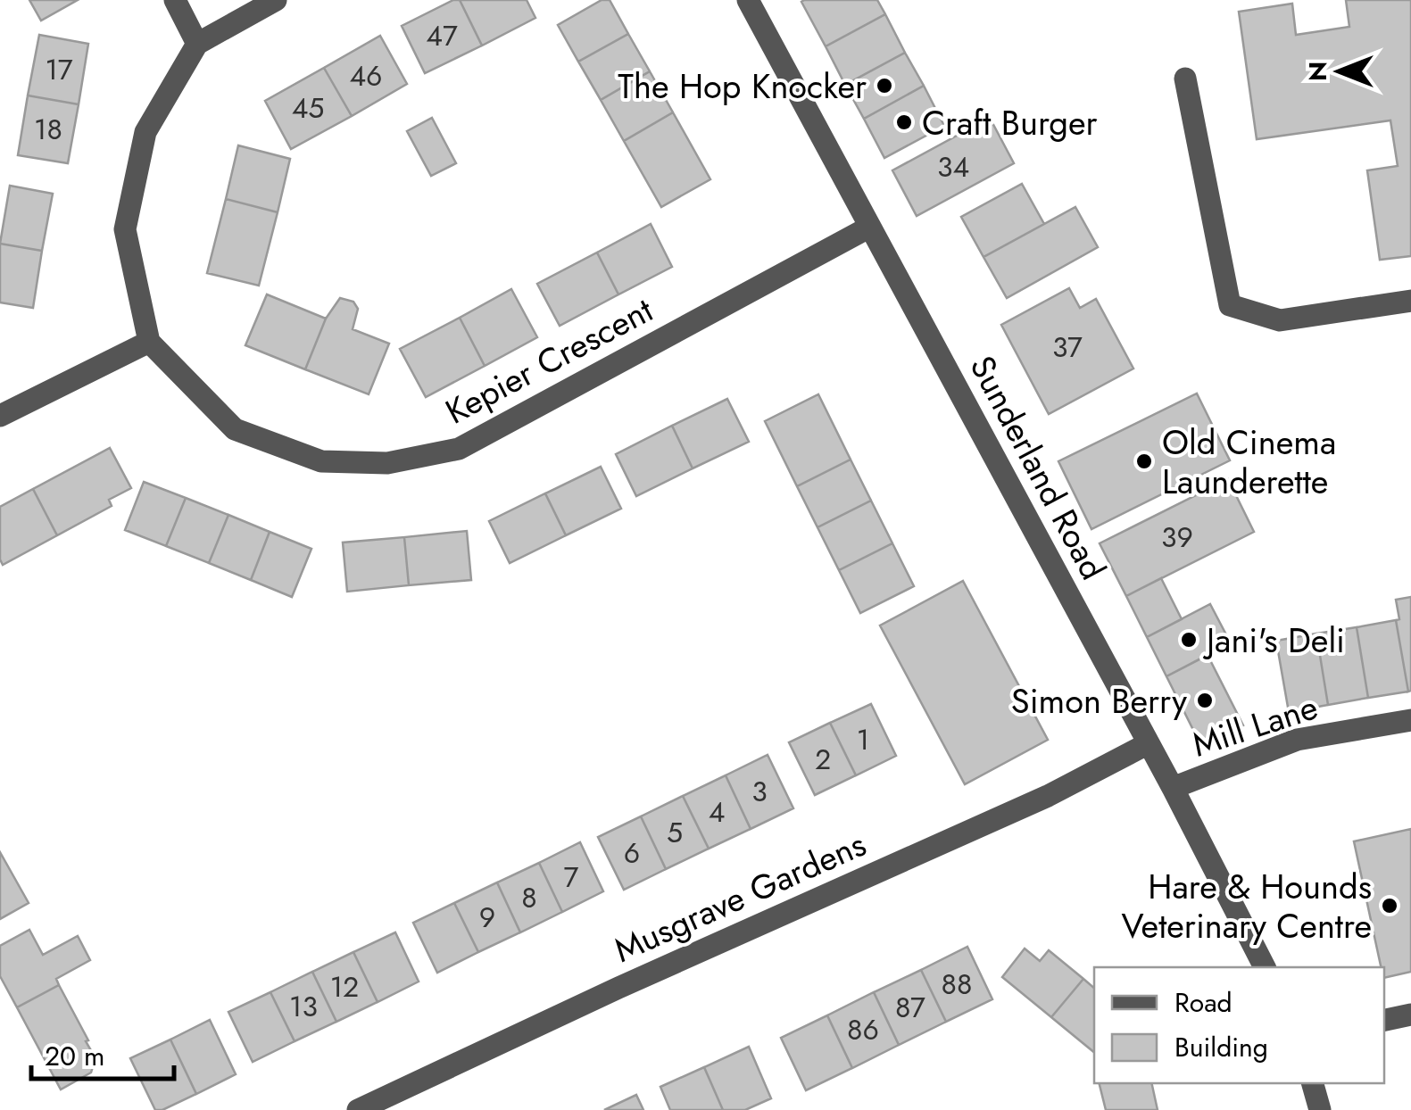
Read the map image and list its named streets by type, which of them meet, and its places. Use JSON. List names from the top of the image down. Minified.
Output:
{"streets":{"street":["Kepier Crescent","Sunderland Road","Mill Lane","Musgrave Gardens"]},"crossings":[["Kepier Crescent","Sunderland Road"],["Sunderland Road","Mill Lane"],["Sunderland Road","Musgrave Gardens"]],"places":["The Hop Knocker","Craft Burger","Old Cinema Launderette","Jani's Deli","Simon Berry","Hare & Hounds Veterinary Centre"],"house_numbers":["47","17","46","45","18","34","37","39","1","2","3","4","5","6","7","8","9","88","12","13","87","86"],"legend":["Road","Building"],"scale_bar":"20 m","north":"left"}
